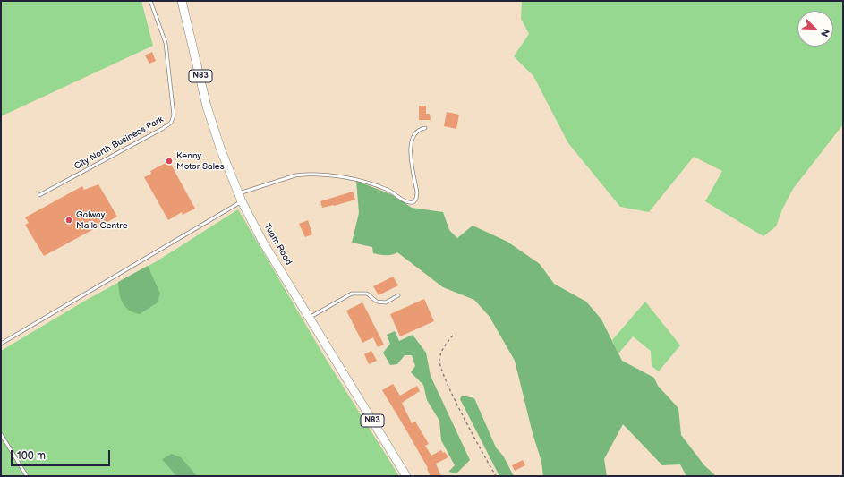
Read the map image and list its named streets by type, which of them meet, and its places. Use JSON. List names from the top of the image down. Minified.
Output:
{"streets":{"main road":["N83","Tuam Road"],"lane":["City North Business Park"]},"places":["Kenny Motor Sales","Galway Mails Centre"],"scale_bar":"100 m","north":"bottom right"}
